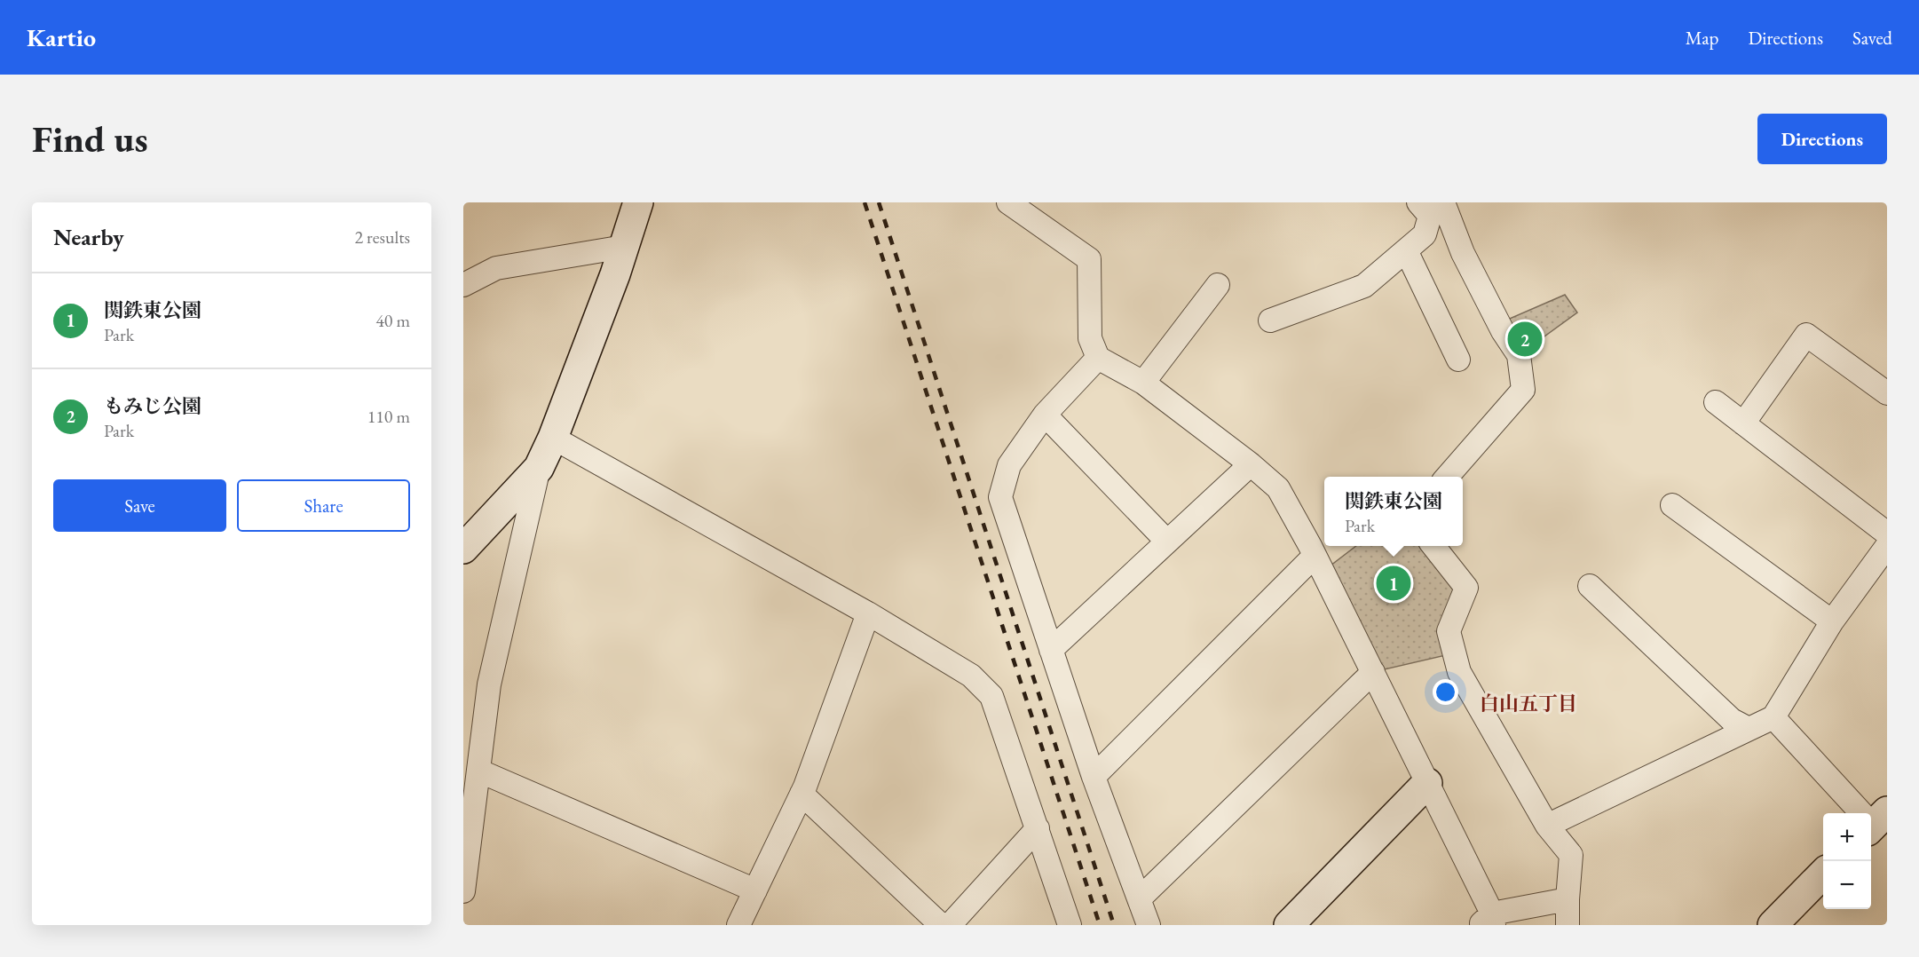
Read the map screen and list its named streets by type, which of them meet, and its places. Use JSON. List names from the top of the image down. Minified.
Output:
{"districts":["白山五丁目"],"page":{"header":"Kartio","nav":["Map","Directions","Saved"],"buttons":["Directions",["Save","Share"]],"title":"Find us","heading":["Nearby","2 results"],"list":[{"mark":"1","name":"関鉄東公園","note":"Park","value":"40 m"},{"mark":"2","name":"もみじ公園","note":"Park","value":"110 m"}],"pins":["2","1"],"popup":["関鉄東公園","Park"],"map_buttons":["+","−"]}}
